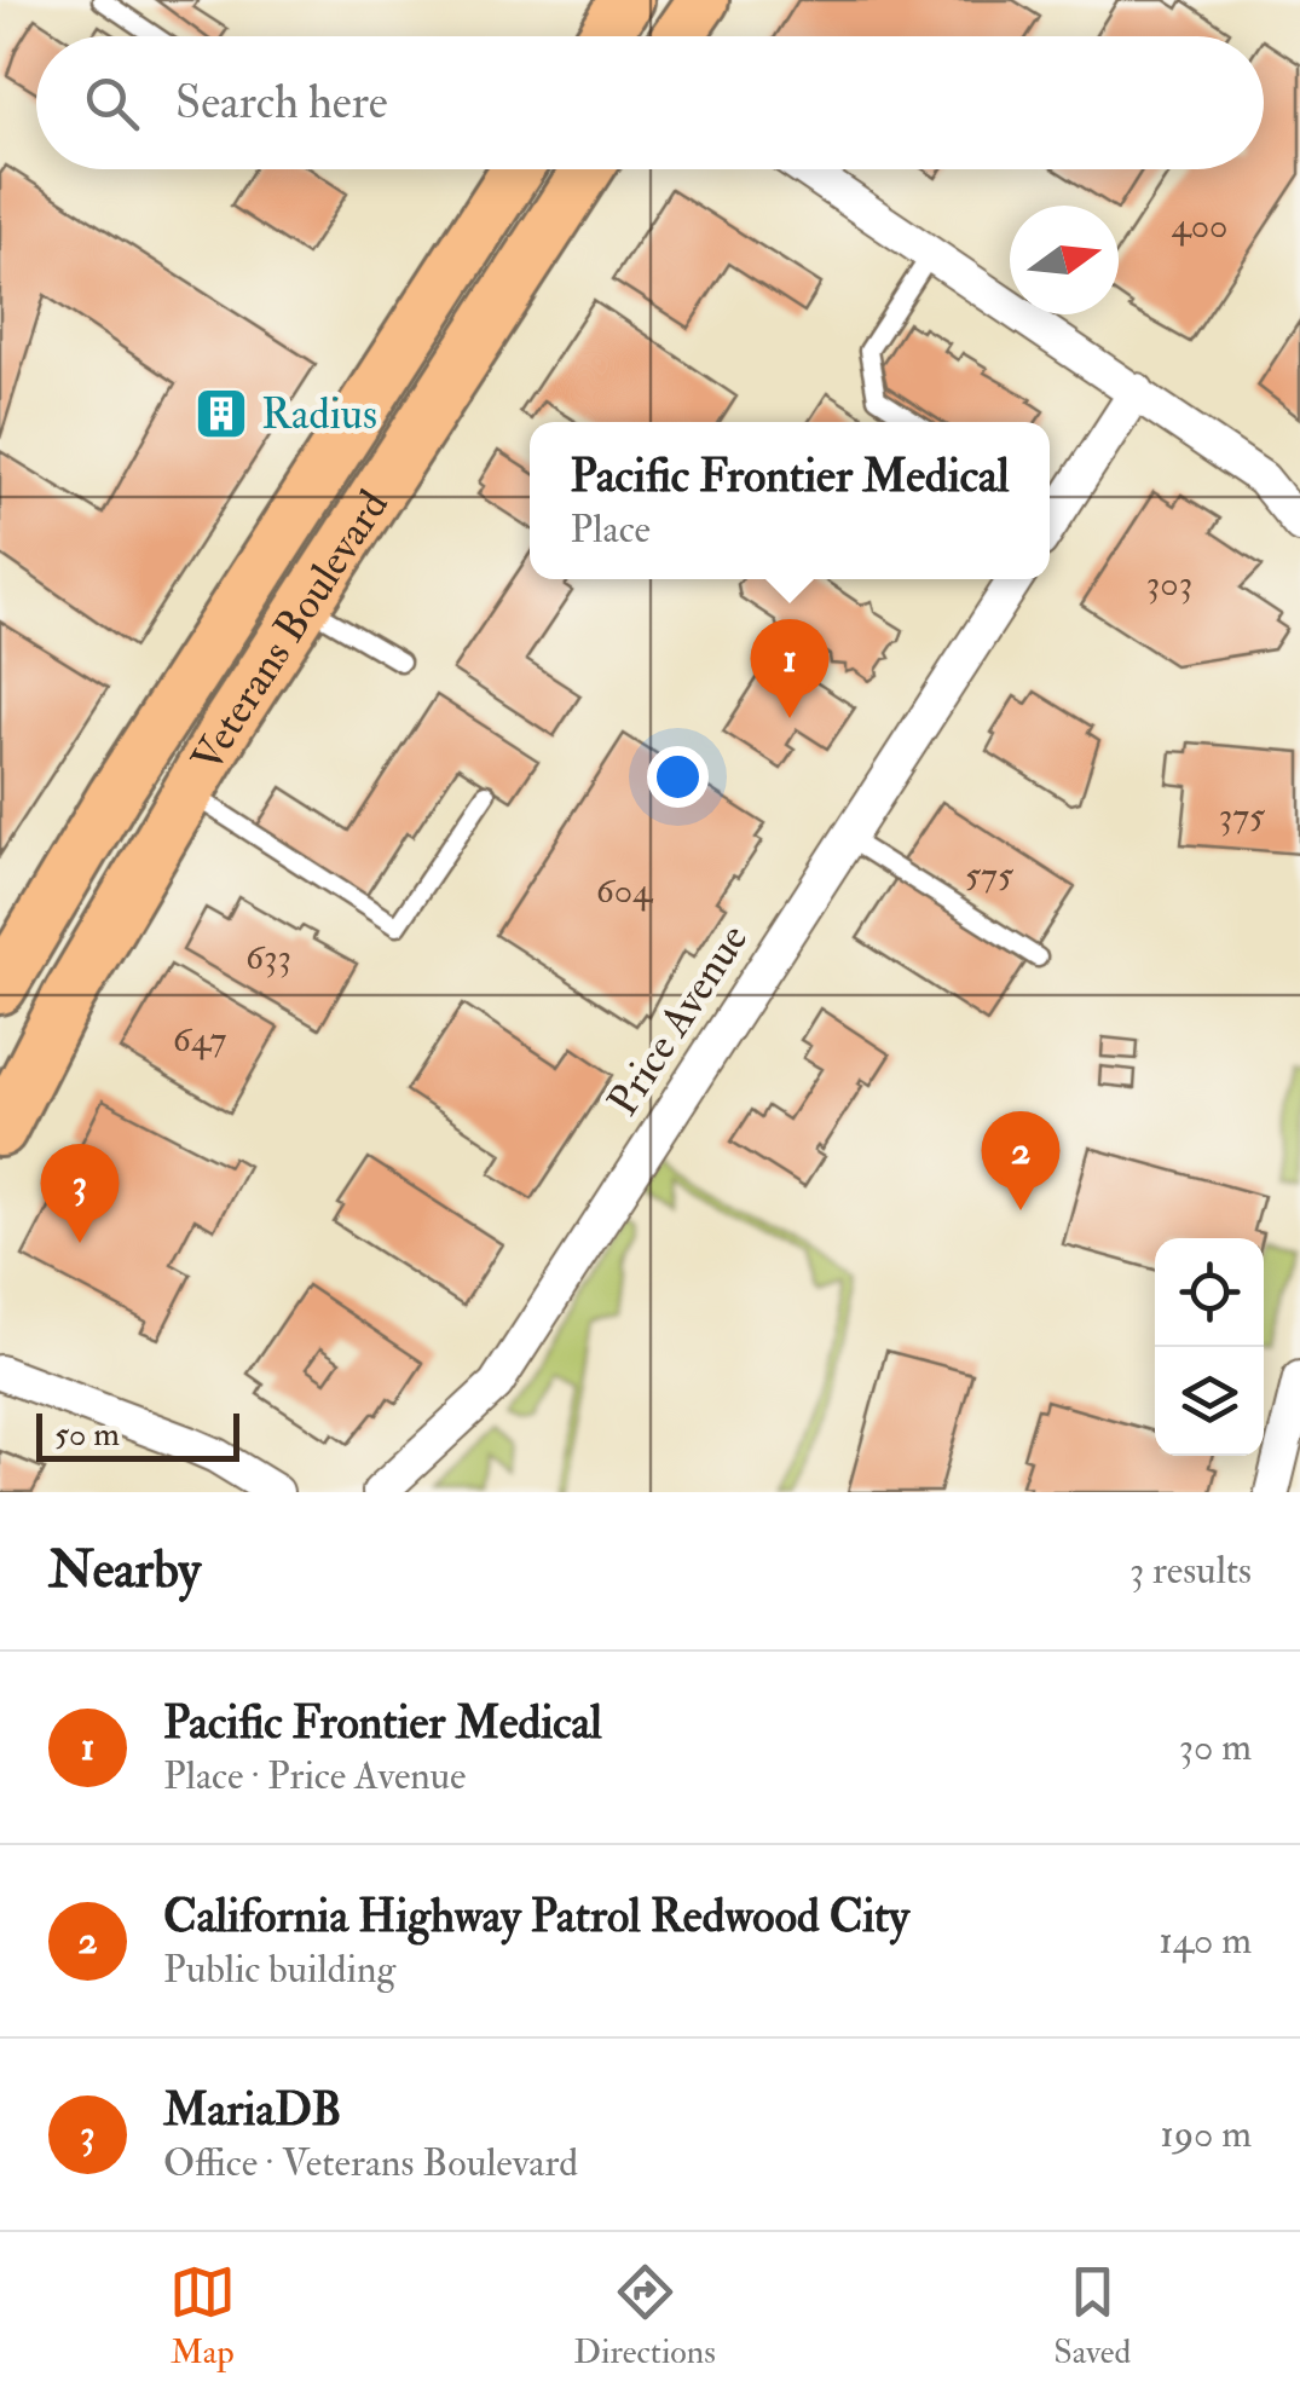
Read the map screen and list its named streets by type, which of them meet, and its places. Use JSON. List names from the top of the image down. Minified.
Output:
{"streets":{"main road":["Veterans Boulevard"],"street":["Price Avenue"]},"places":{"building":["Radius"]},"house_numbers":["400","303","375","575","604","633","647"],"scale_bar":"50 m","north":"right","page":{"search":"Search here","popup":["Pacific Frontier Medical","Place"],"pins":["1","2","3"],"scale":"50 m","heading":["Nearby","3 results"],"list":[{"mark":"1","name":"Pacific Frontier Medical","note":"Place · Price Avenue","value":"30 m"},{"mark":"2","name":"California Highway Patrol Redwood City","note":"Public building","value":"140 m"},{"mark":"3","name":"MariaDB","note":"Office · Veterans Boulevard","value":"190 m"}],"nav":["Map","Directions","Saved"]}}
